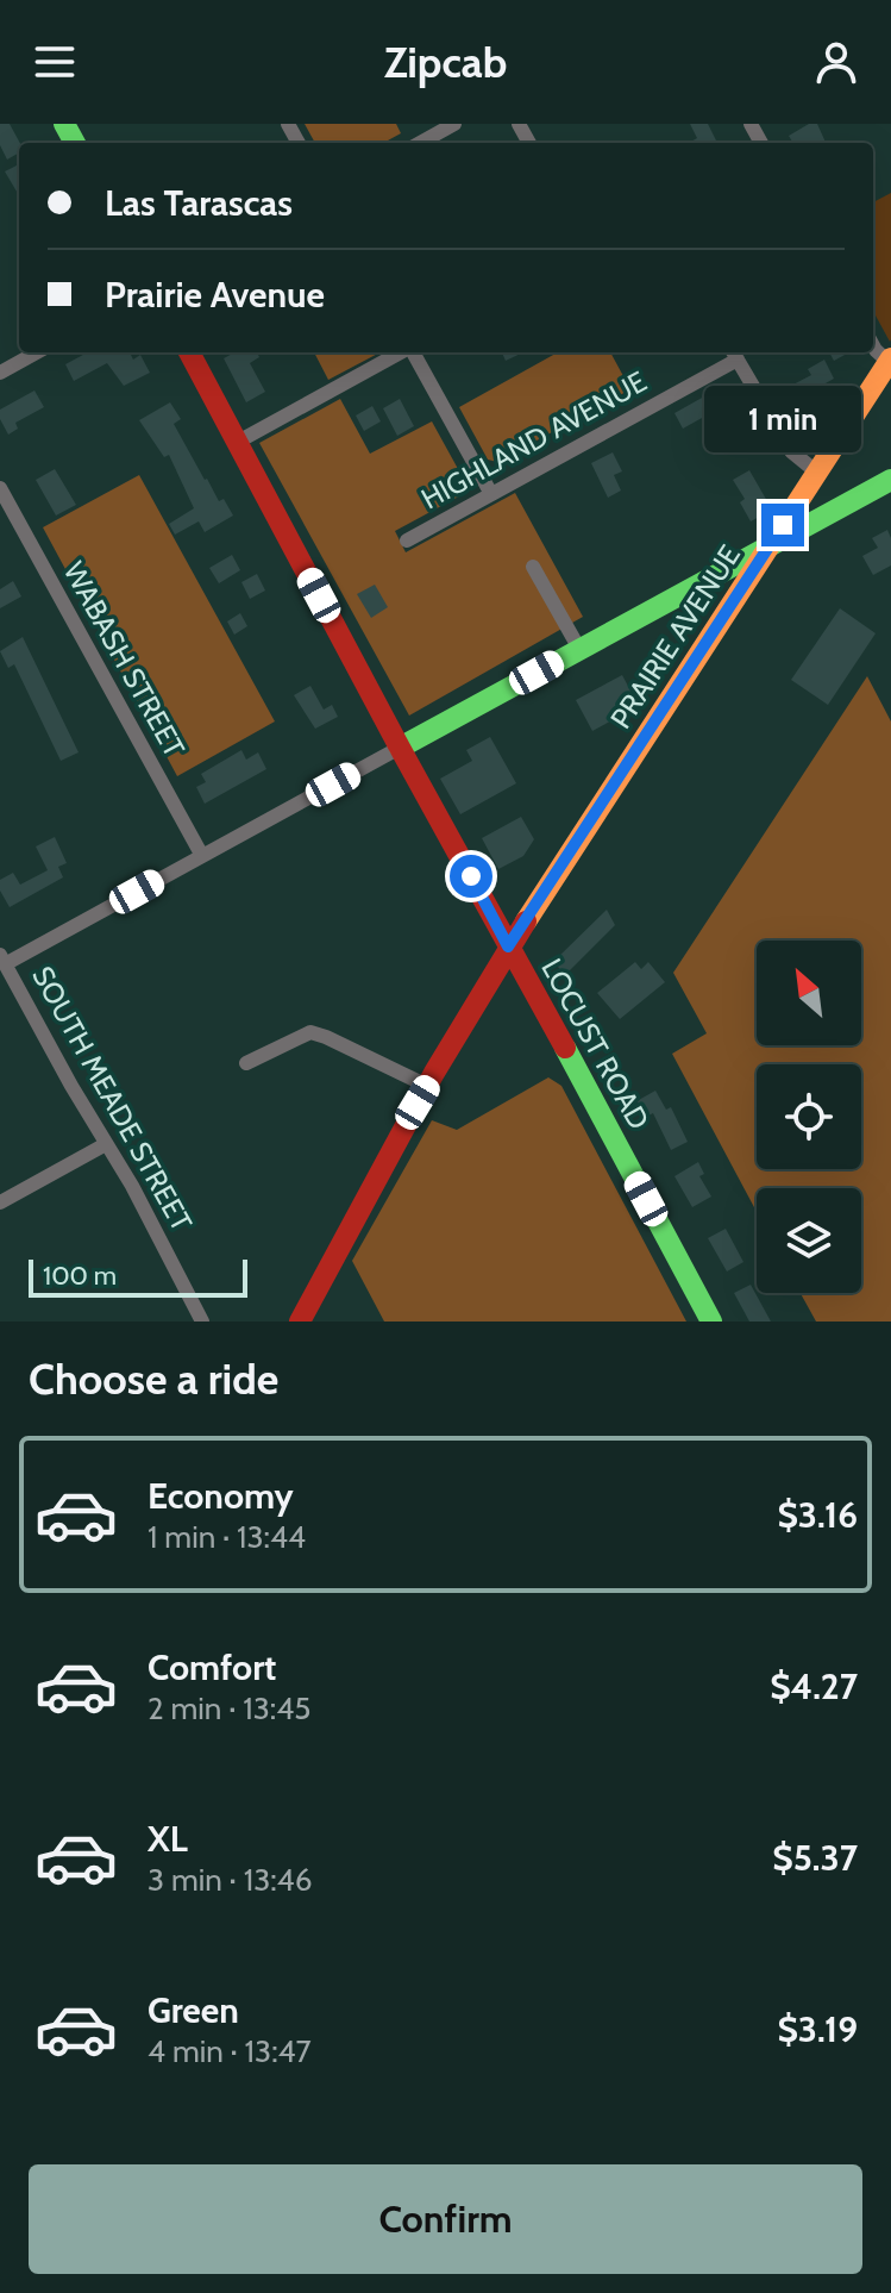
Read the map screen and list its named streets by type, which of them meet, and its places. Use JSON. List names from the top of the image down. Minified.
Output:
{"streets":{"street":["HIGHLAND AVENUE","PRAIRIE AVENUE","WABASH STREET","LOCUST ROAD","SOUTH MEADE STREET"]},"crossings":[["PRAIRIE AVENUE","LOCUST ROAD"]],"scale_bar":"100 m","north":"top left","page":{"header":"Zipcab","banner":["Las Tarascas","Prairie Avenue"],"bubble":"1 min","scale":"100 m","heading":"Choose a ride","list":[{"name":"Economy","note":"1 min · 13:44","value":"$3.16"},{"name":"Comfort","note":"2 min · 13:45","value":"$4.27"},{"name":"XL","note":"3 min · 13:46","value":"$5.37"},{"name":"Green","note":"4 min · 13:47","value":"$3.19"}],"buttons":"Confirm"}}
